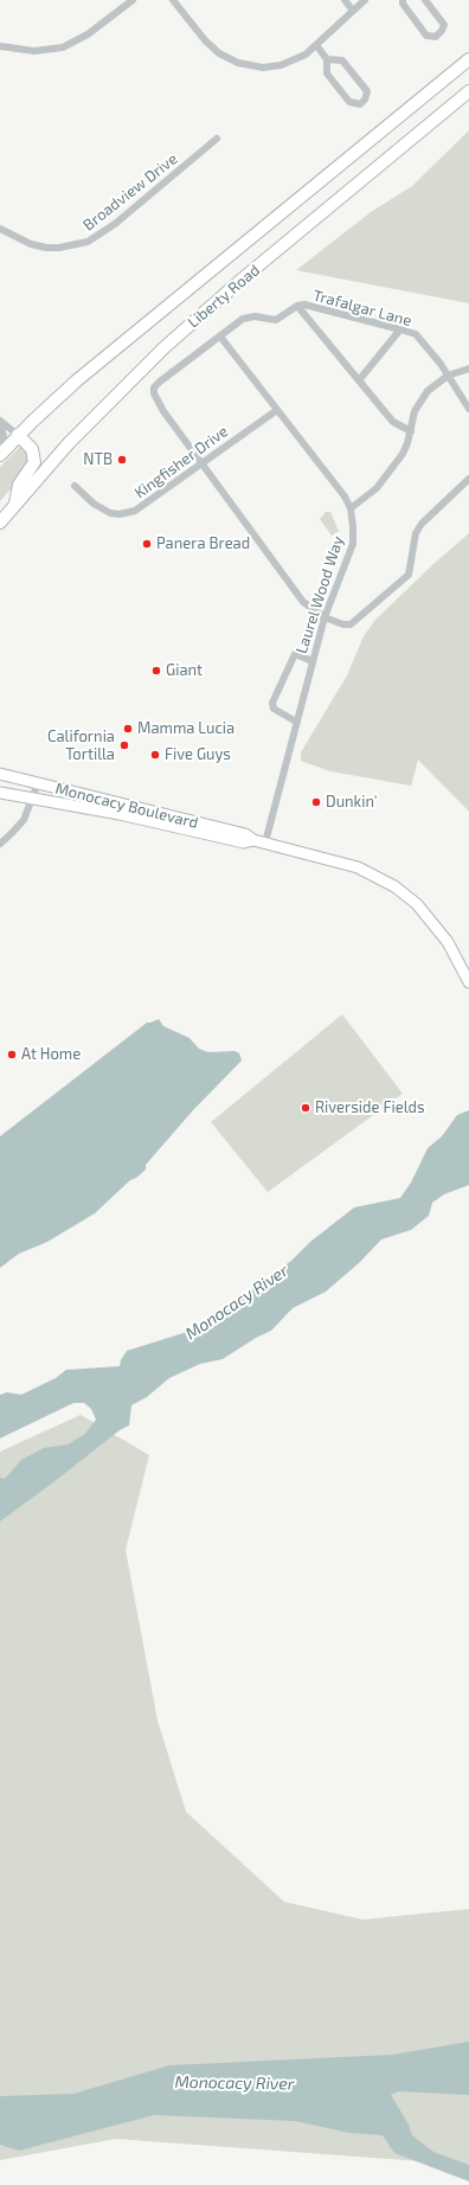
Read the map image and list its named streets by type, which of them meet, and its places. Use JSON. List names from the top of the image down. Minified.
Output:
{"streets":{"main road":["Liberty Road","Monocacy Boulevard"],"street":["Broadview Drive","Trafalgar Lane","Kingfisher Drive","Laurel Wood Way"]},"crossings":[["Kingfisher Drive","Laurel Wood Way"],["Laurel Wood Way","Monocacy Boulevard"]],"water":["Monocacy River"],"places":["NTB","Panera Bread","Giant","Mamma Lucia","California Tortilla","Five Guys","Dunkin'","At Home","Riverside Fields"]}
